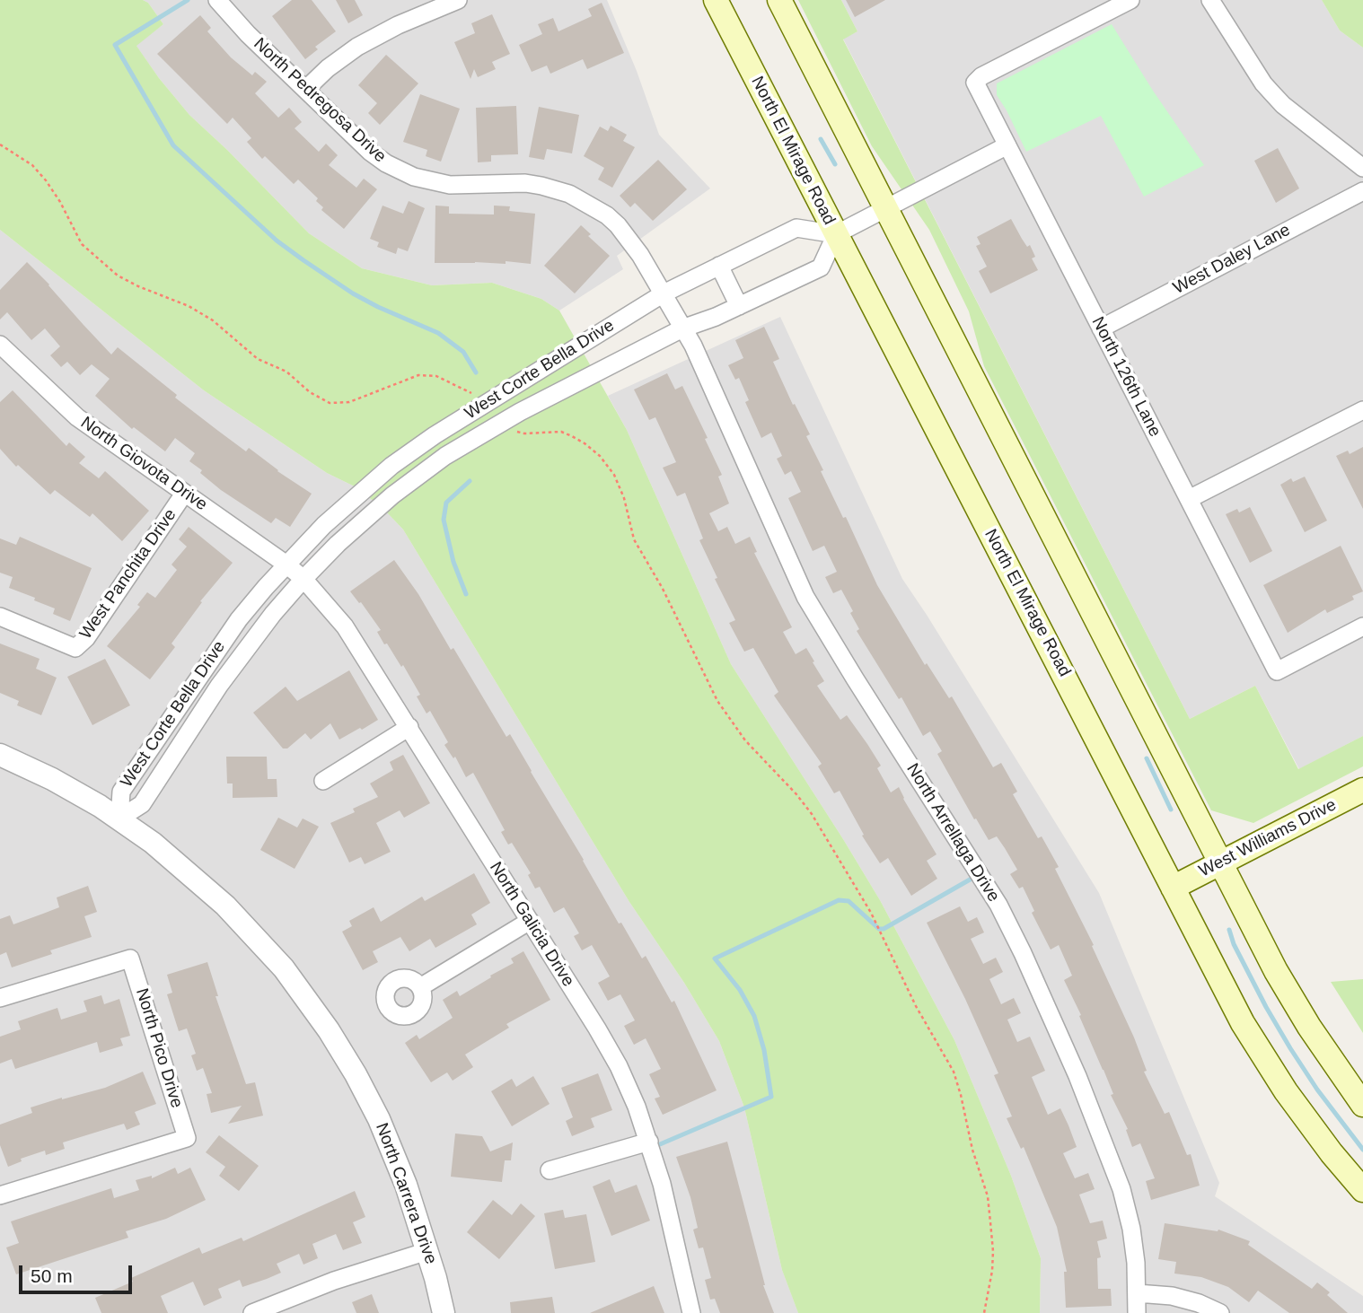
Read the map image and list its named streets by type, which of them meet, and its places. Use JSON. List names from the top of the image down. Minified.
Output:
{"streets":{"main road":["North El Mirage Road","West Williams Drive"],"street":["North Pedregosa Drive","West Daley Lane","West Corte Bella Drive","North 126th Lane","North Giovota Drive","West Panchita Drive","North Arrellaga Drive","North Galicia Drive","North Pico Drive","North Carrera Drive"]},"crossings":[["North Pedregosa Drive","West Corte Bella Drive"],["North Pedregosa Drive","North Arrellaga Drive"],["North El Mirage Road","West Corte Bella Drive"],["North El Mirage Road","West Williams Drive"],["West Daley Lane","North 126th Lane"],["West Corte Bella Drive","North Giovota Drive"],["West Corte Bella Drive","North Arrellaga Drive"],["West Corte Bella Drive","North Galicia Drive"],["West Corte Bella Drive","North Carrera Drive"],["North Giovota Drive","West Panchita Drive"],["North Giovota Drive","North Galicia Drive"]],"scale_bar":"50 m"}
